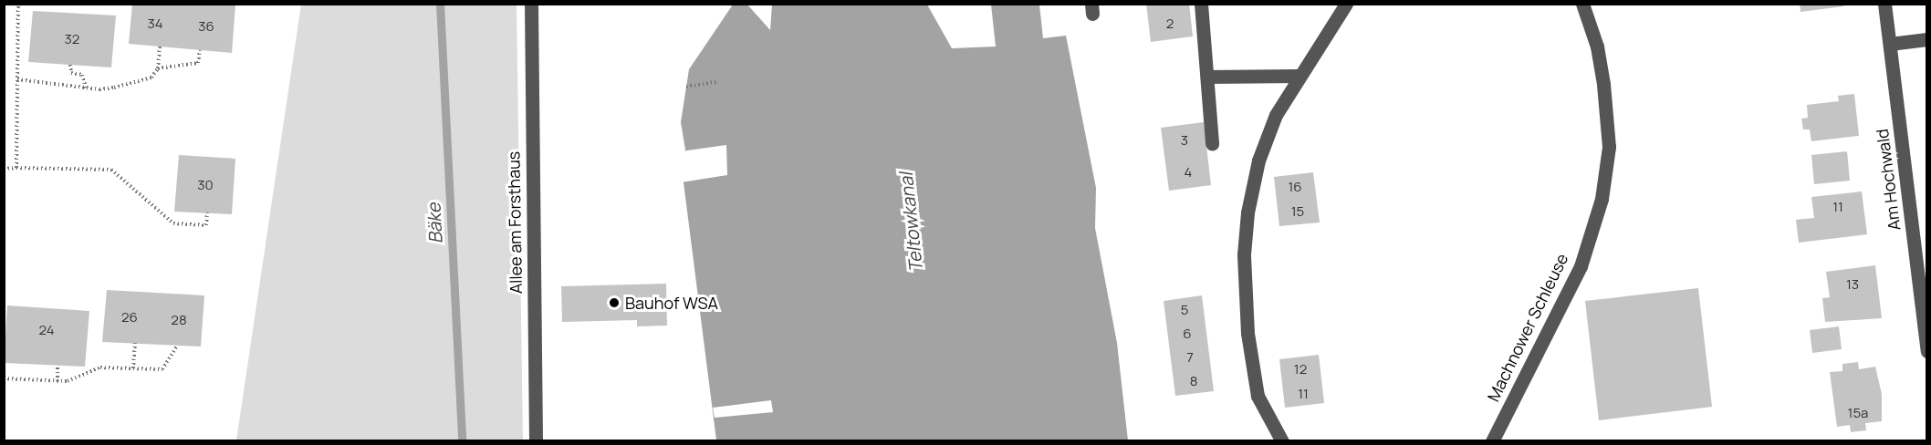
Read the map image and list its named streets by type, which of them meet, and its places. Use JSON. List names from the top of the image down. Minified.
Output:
{"streets":{"street":["Am Hochwald","Allee am Forsthaus","Machnower Schleuse"]},"water":["Teltowkanal","Bäke"],"places":["Bauhof WSA"],"house_numbers":["34","2","36","32","3","4","30","16","11","15","13","5","26","28","24","6","7","12","8","11","15a"]}
